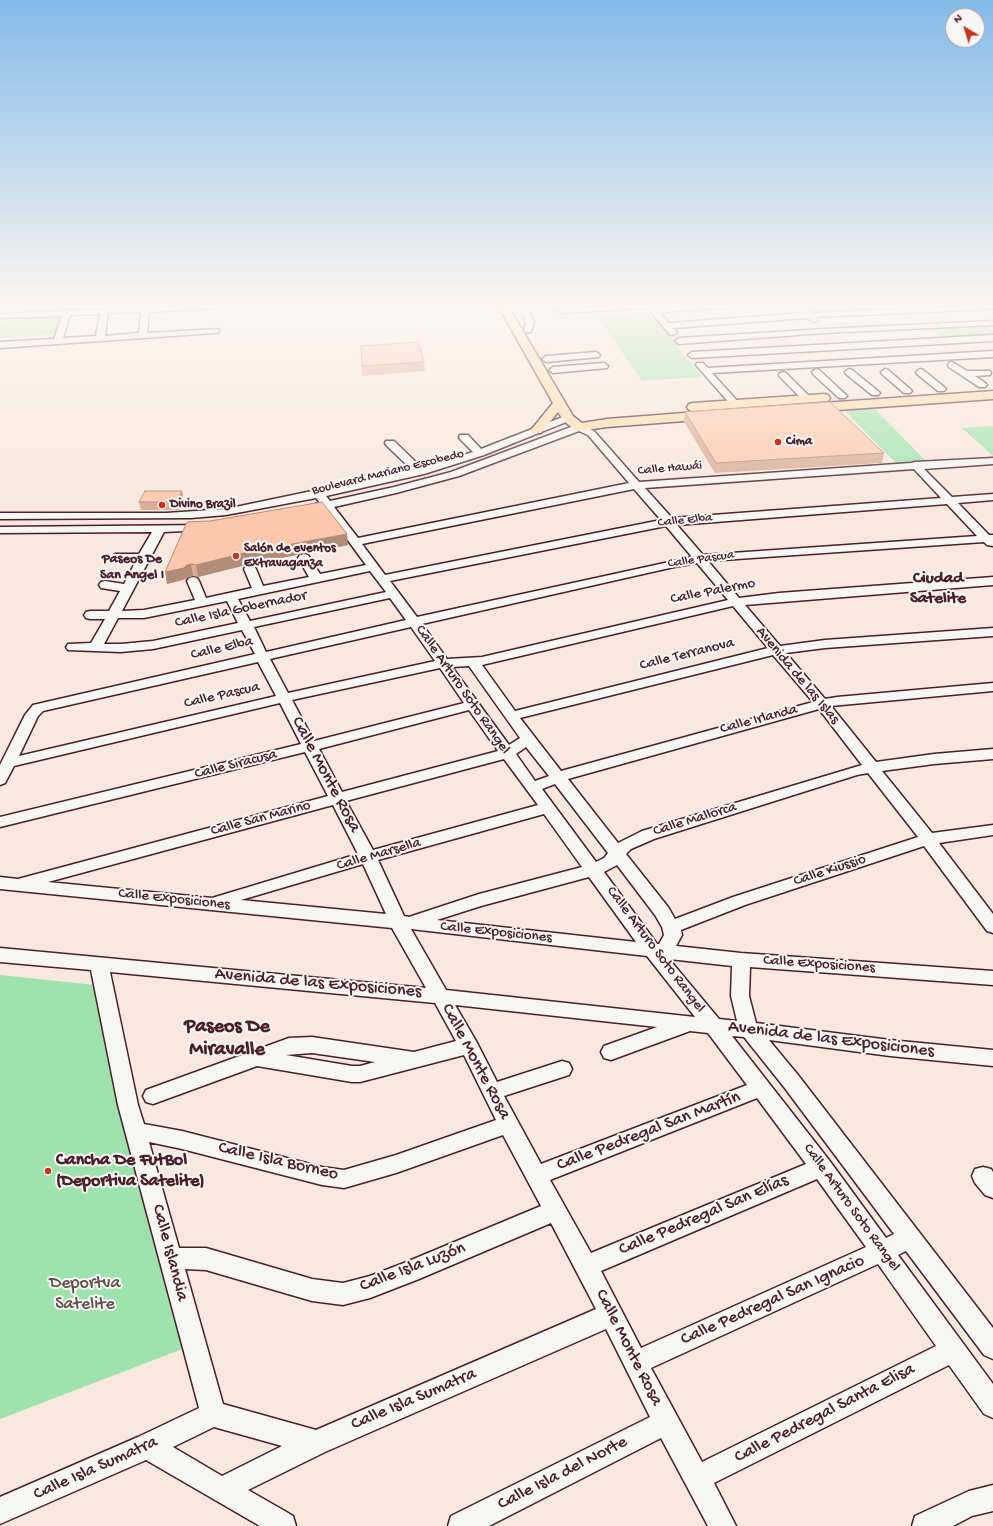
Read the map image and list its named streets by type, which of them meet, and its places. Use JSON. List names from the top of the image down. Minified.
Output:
{"streets":{"main road":["Boulevard Mariano Escobedo"],"street":["Calle Hawái","Calle Elba","Calle Pascua","Calle Palermo","Calle Isla Gobernador","Calle Terranova","Avenida de las Islas","Calle Arturo Soto Rangel","Calle Irlanda","Calle Siracusa","Calle Monte Rosa","Calle San Marino","Calle Mallorca","Calle Marsella","Calle Kiussio","Calle Exposiciones","Avenida de las Exposiciones","Calle Pedregal San Martín","Calle Isla Borneo","Calle Pedregal San Elías","Calle Islandia","Calle Isla Luzón","Calle Pedregal San Ignacio","Calle Isla Sumatra","Calle Pedregal Santa Elisa","Calle Isla del Norte"]},"crossings":[["Calle Hawái","Avenida de las Islas"],["Calle Hawái","Calle Arturo Soto Rangel"],["Boulevard Mariano Escobedo","Avenida de las Islas"],["Boulevard Mariano Escobedo","Calle Arturo Soto Rangel"],["Calle Elba","Calle Pascua"],["Calle Elba","Avenida de las Islas"],["Calle Elba","Calle Arturo Soto Rangel"],["Calle Elba","Calle Monte Rosa"],["Calle Pascua","Calle Palermo"],["Calle Pascua","Avenida de las Islas"],["Calle Pascua","Calle Arturo Soto Rangel"],["Calle Pascua","Calle Monte Rosa"],["Calle Palermo","Avenida de las Islas"],["Calle Palermo","Calle Arturo Soto Rangel"],["Calle Isla Gobernador","Calle Arturo Soto Rangel"],["Calle Isla Gobernador","Calle Monte Rosa"],["Calle Terranova","Avenida de las Islas"],["Avenida de las Islas","Calle Irlanda"],["Avenida de las Islas","Calle Mallorca"],["Avenida de las Islas","Calle Kiussio"],["Calle Arturo Soto Rangel","Calle Irlanda"],["Calle Arturo Soto Rangel","Calle Siracusa"],["Calle Arturo Soto Rangel","Calle San Marino"],["Calle Arturo Soto Rangel","Calle Mallorca"],["Calle Arturo Soto Rangel","Calle Marsella"],["Calle Arturo Soto Rangel","Calle Exposiciones"],["Calle Arturo Soto Rangel","Avenida de las Exposiciones"],["Calle Arturo Soto Rangel","Calle Pedregal San Martín"],["Calle Arturo Soto Rangel","Calle Pedregal San Elías"],["Calle Arturo Soto Rangel","Calle Pedregal San Ignacio"],["Calle Arturo Soto Rangel","Calle Pedregal Santa Elisa"],["Calle Siracusa","Calle Monte Rosa"],["Calle Monte Rosa","Calle San Marino"],["Calle Monte Rosa","Calle Mallorca"],["Calle Monte Rosa","Calle Marsella"],["Calle Monte Rosa","Calle Exposiciones"],["Calle Monte Rosa","Avenida de las Exposiciones"],["Calle Monte Rosa","Calle Pedregal San Martín"],["Calle Monte Rosa","Calle Isla Borneo"],["Calle Monte Rosa","Calle Pedregal San Elías"],["Calle Monte Rosa","Calle Isla Luzón"],["Calle Monte Rosa","Calle Pedregal San Ignacio"],["Calle Monte Rosa","Calle Isla Sumatra"],["Calle Monte Rosa","Calle Pedregal Santa Elisa"],["Calle Monte Rosa","Calle Isla del Norte"],["Calle San Marino","Calle Exposiciones"],["Calle Mallorca","Calle Exposiciones"],["Calle Marsella","Calle Exposiciones"],["Avenida de las Exposiciones","Calle Islandia"],["Calle Isla Borneo","Calle Islandia"],["Calle Islandia","Calle Isla Luzón"],["Calle Islandia","Calle Isla Sumatra"]],"districts":["Paseos De San Angel I","Ciudad Satelite","Paseos De Miravalle"],"parks":["Deportva Satelite"],"places":["Cima","Divino Brazil","Salón de eventos Extravaganza","Cancha De FutBol (Deportiva Satelite)"],"north":"top left"}
